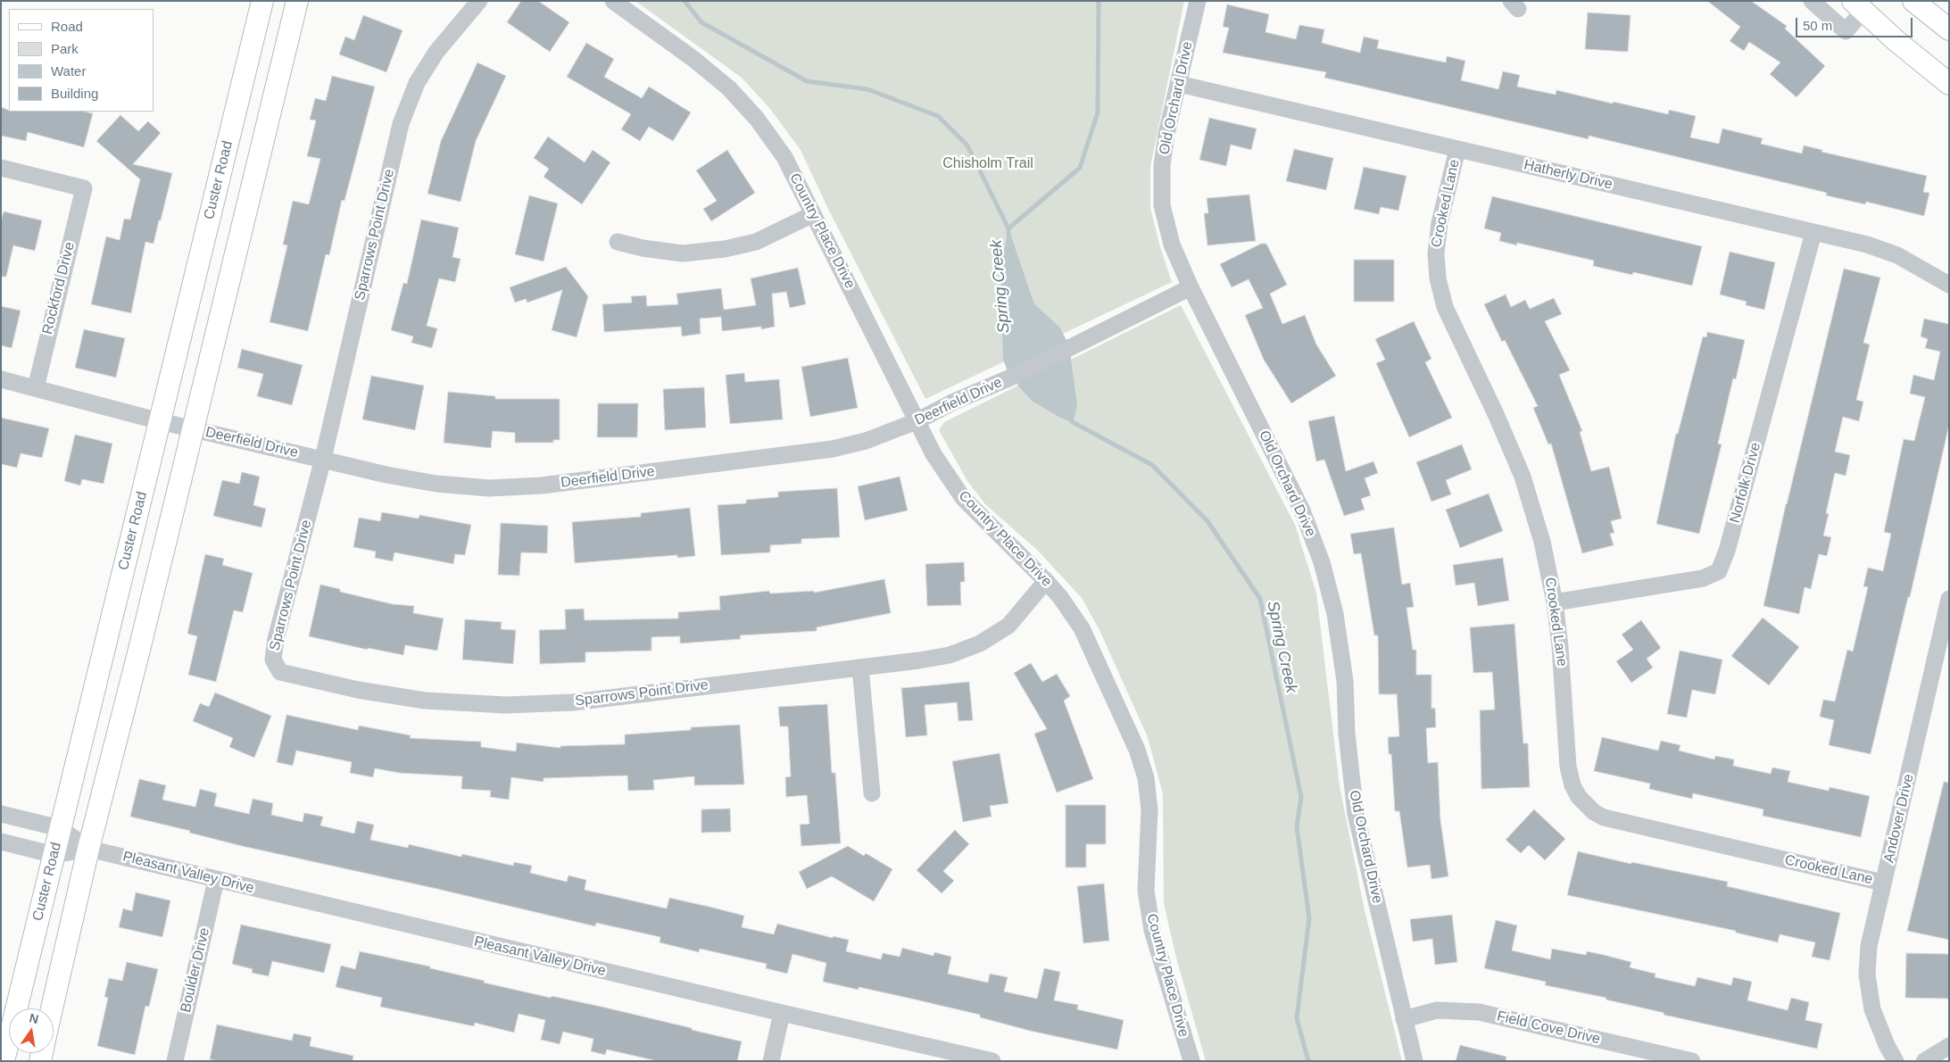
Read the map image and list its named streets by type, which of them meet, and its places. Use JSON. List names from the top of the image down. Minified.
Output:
{"streets":{"main road":["Custer Road"],"street":["Old Orchard Drive","Hatherly Drive","Crooked Lane","Country Place Drive","Sparrows Point Drive","Rockford Drive","Deerfield Drive","Norfolk Drive","Andover Drive","Pleasant Valley Drive","Boulder Drive","Field Cove Drive"]},"crossings":[["Old Orchard Drive","Hatherly Drive"],["Old Orchard Drive","Deerfield Drive"],["Old Orchard Drive","Field Cove Drive"],["Hatherly Drive","Crooked Lane"],["Hatherly Drive","Norfolk Drive"],["Custer Road","Deerfield Drive"],["Custer Road","Pleasant Valley Drive"],["Crooked Lane","Norfolk Drive"],["Crooked Lane","Andover Drive"],["Country Place Drive","Sparrows Point Drive"],["Country Place Drive","Deerfield Drive"],["Sparrows Point Drive","Deerfield Drive"],["Rockford Drive","Deerfield Drive"],["Pleasant Valley Drive","Boulder Drive"]],"water":["Spring Creek"],"parks":["Chisholm Trail"],"legend":["Road","Park","Water","Building"],"scale_bar":"50 m","north":"top"}
